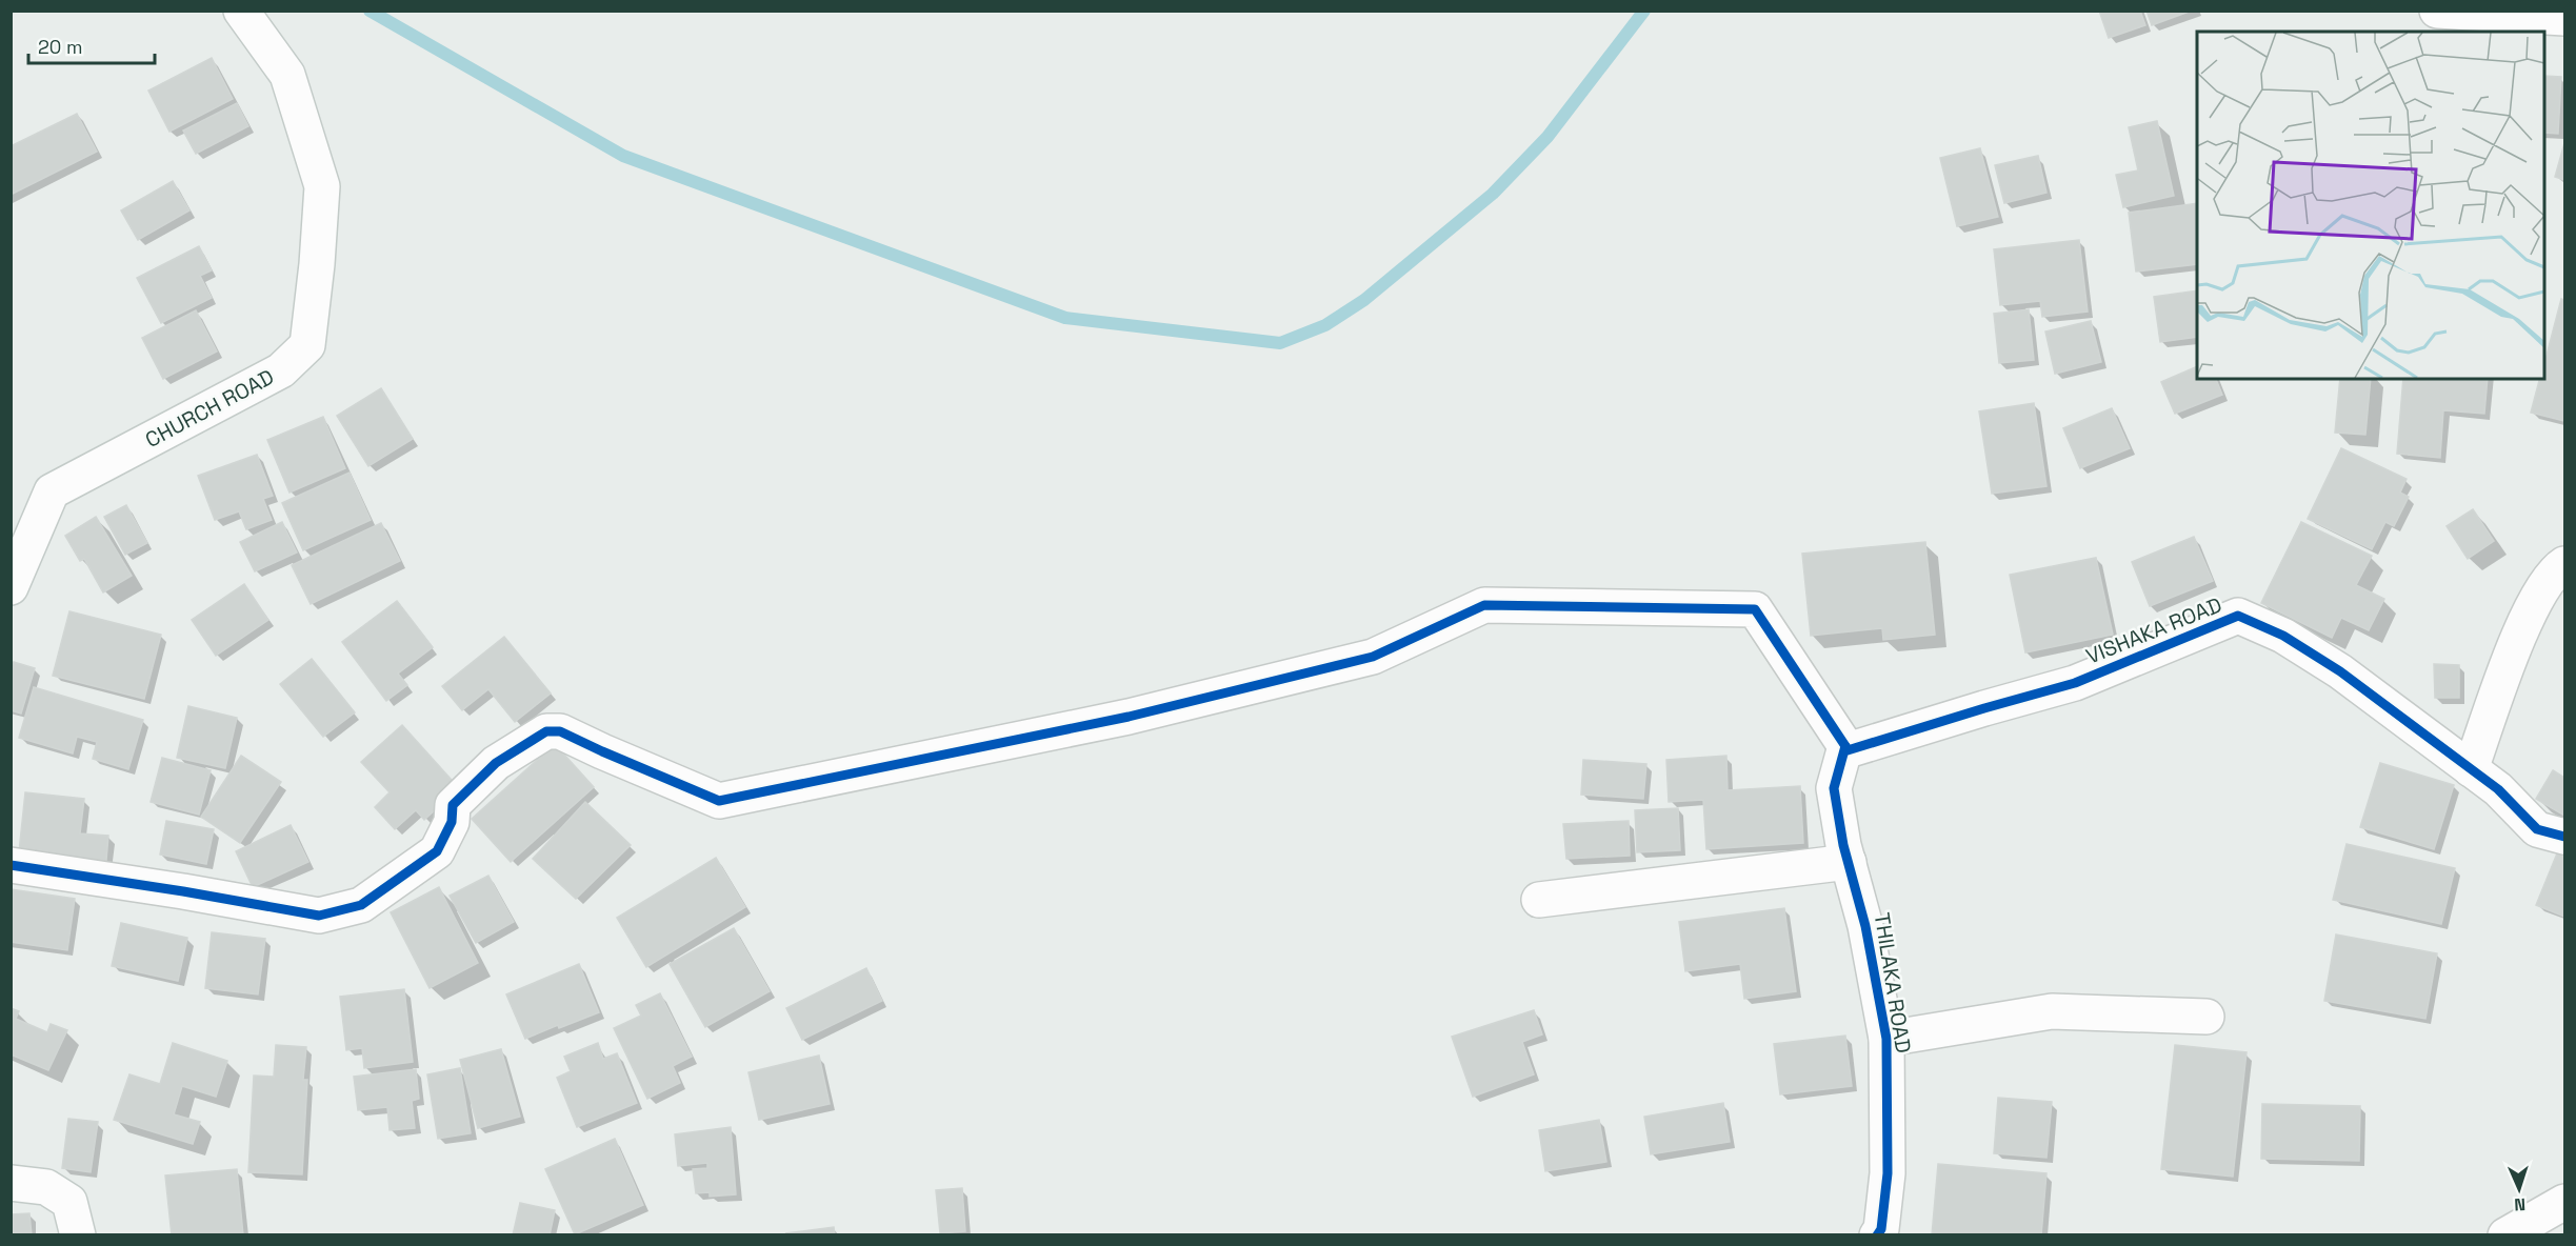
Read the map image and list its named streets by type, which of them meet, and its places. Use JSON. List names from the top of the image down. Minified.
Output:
{"streets":{"street":["CHURCH ROAD","VISHAKA ROAD","THILAKA ROAD"]},"crossings":[["VISHAKA ROAD","THILAKA ROAD"]],"scale_bar":"20 m","north":"bottom"}
